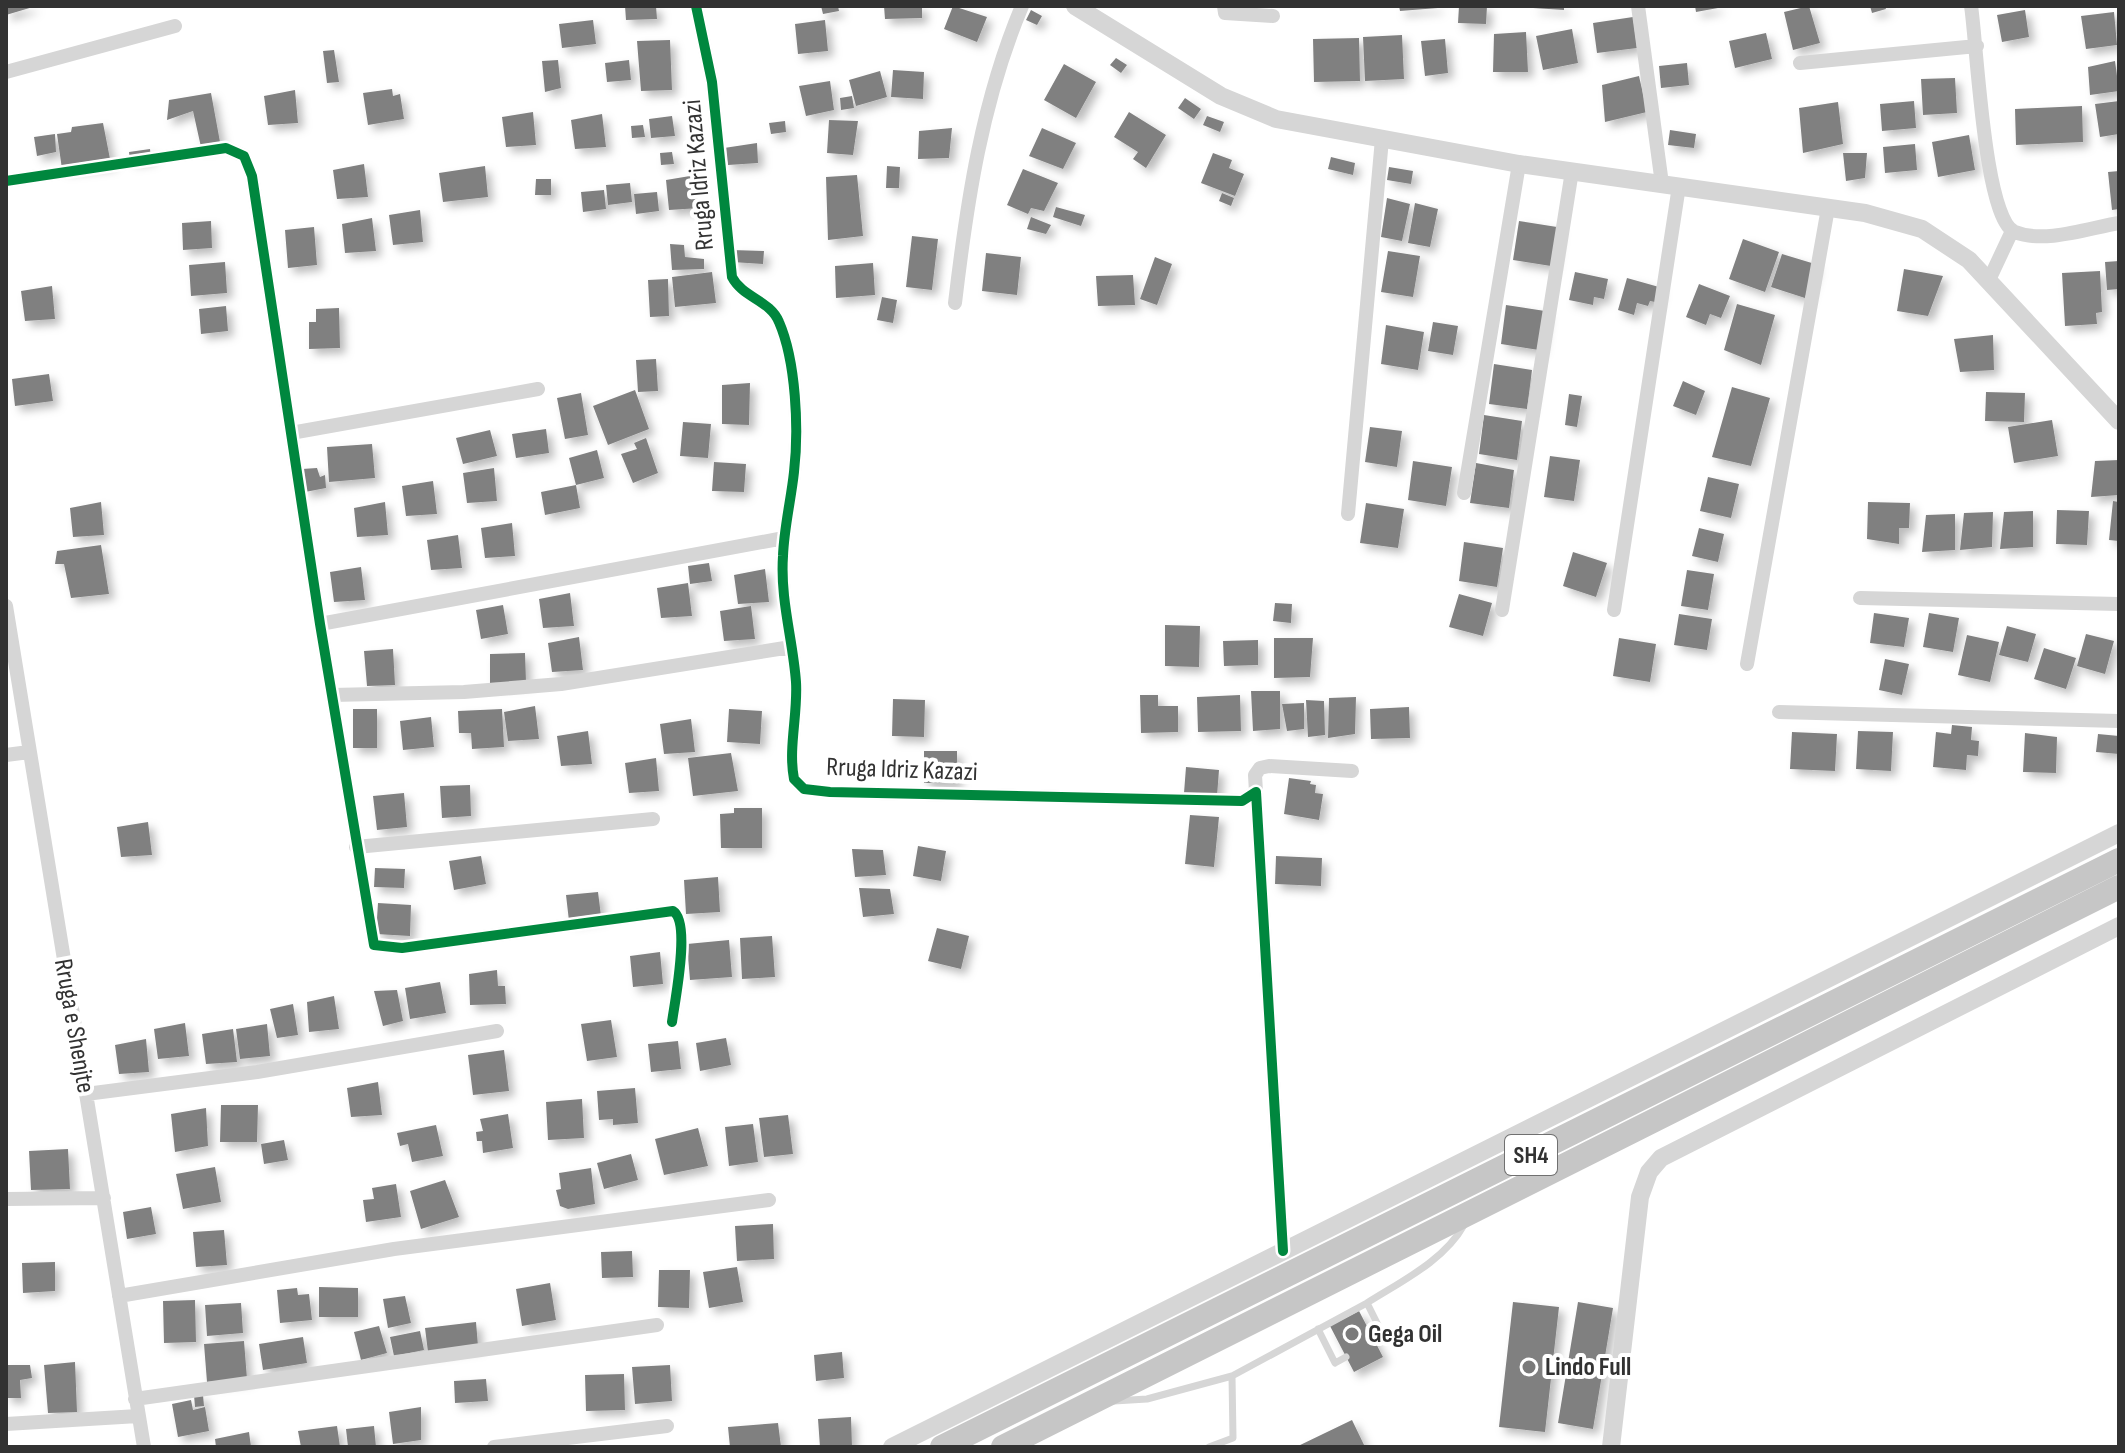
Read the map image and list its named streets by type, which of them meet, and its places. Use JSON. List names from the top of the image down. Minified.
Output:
{"streets":{"highway":["SH4"],"street":["Rruga Idriz Kazazi","Rruga e Shenjte"]},"places":["Gega Oil","Lindo Full"]}
